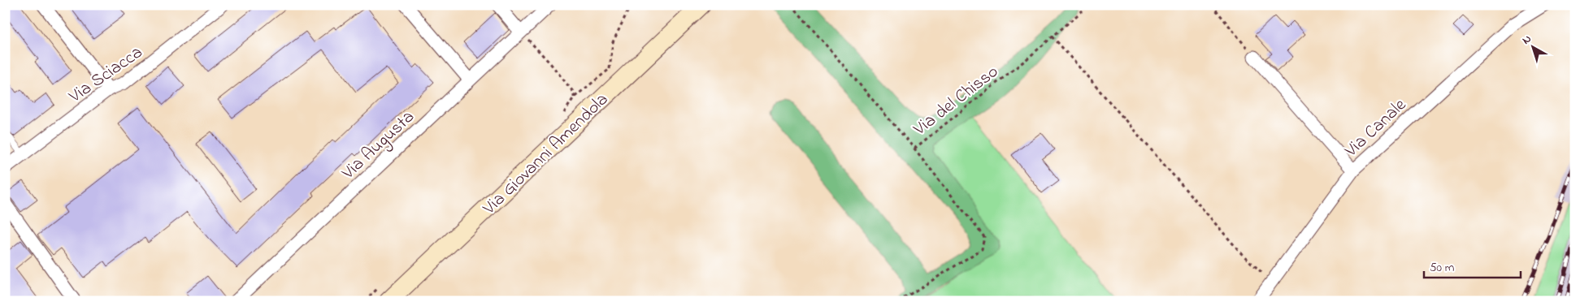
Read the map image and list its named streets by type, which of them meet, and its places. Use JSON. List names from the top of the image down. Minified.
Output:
{"streets":{"main road":["Via Giovanni Amendola"],"street":["Via Sciacca","Via Canale","Via Augusta"],"path":["Via del Chisso"]},"scale_bar":"50 m","north":"top left"}
